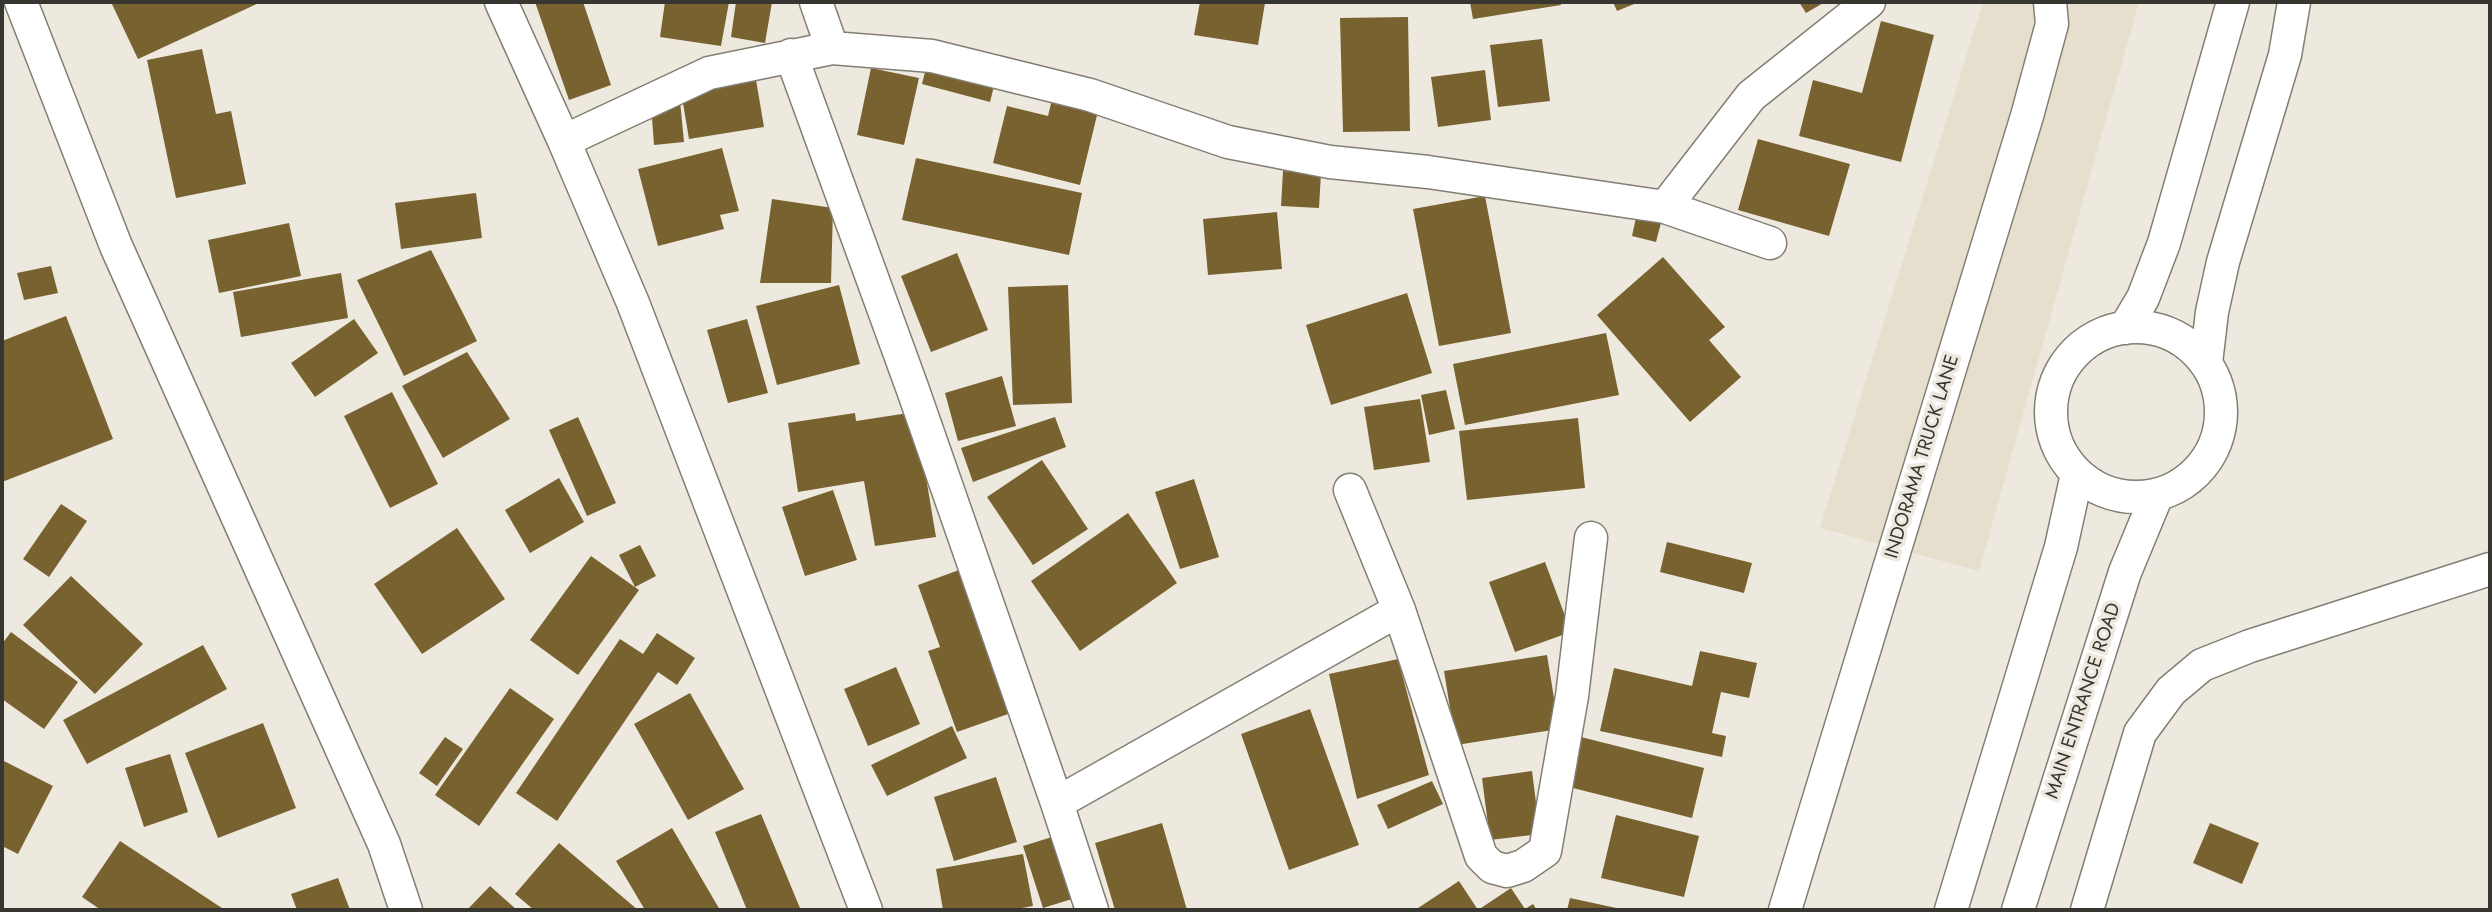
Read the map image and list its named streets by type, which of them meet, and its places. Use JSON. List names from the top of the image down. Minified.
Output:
{"streets":{"street":["INDORAMA TRUCK LANE","MAIN ENTRANCE ROAD"]}}
